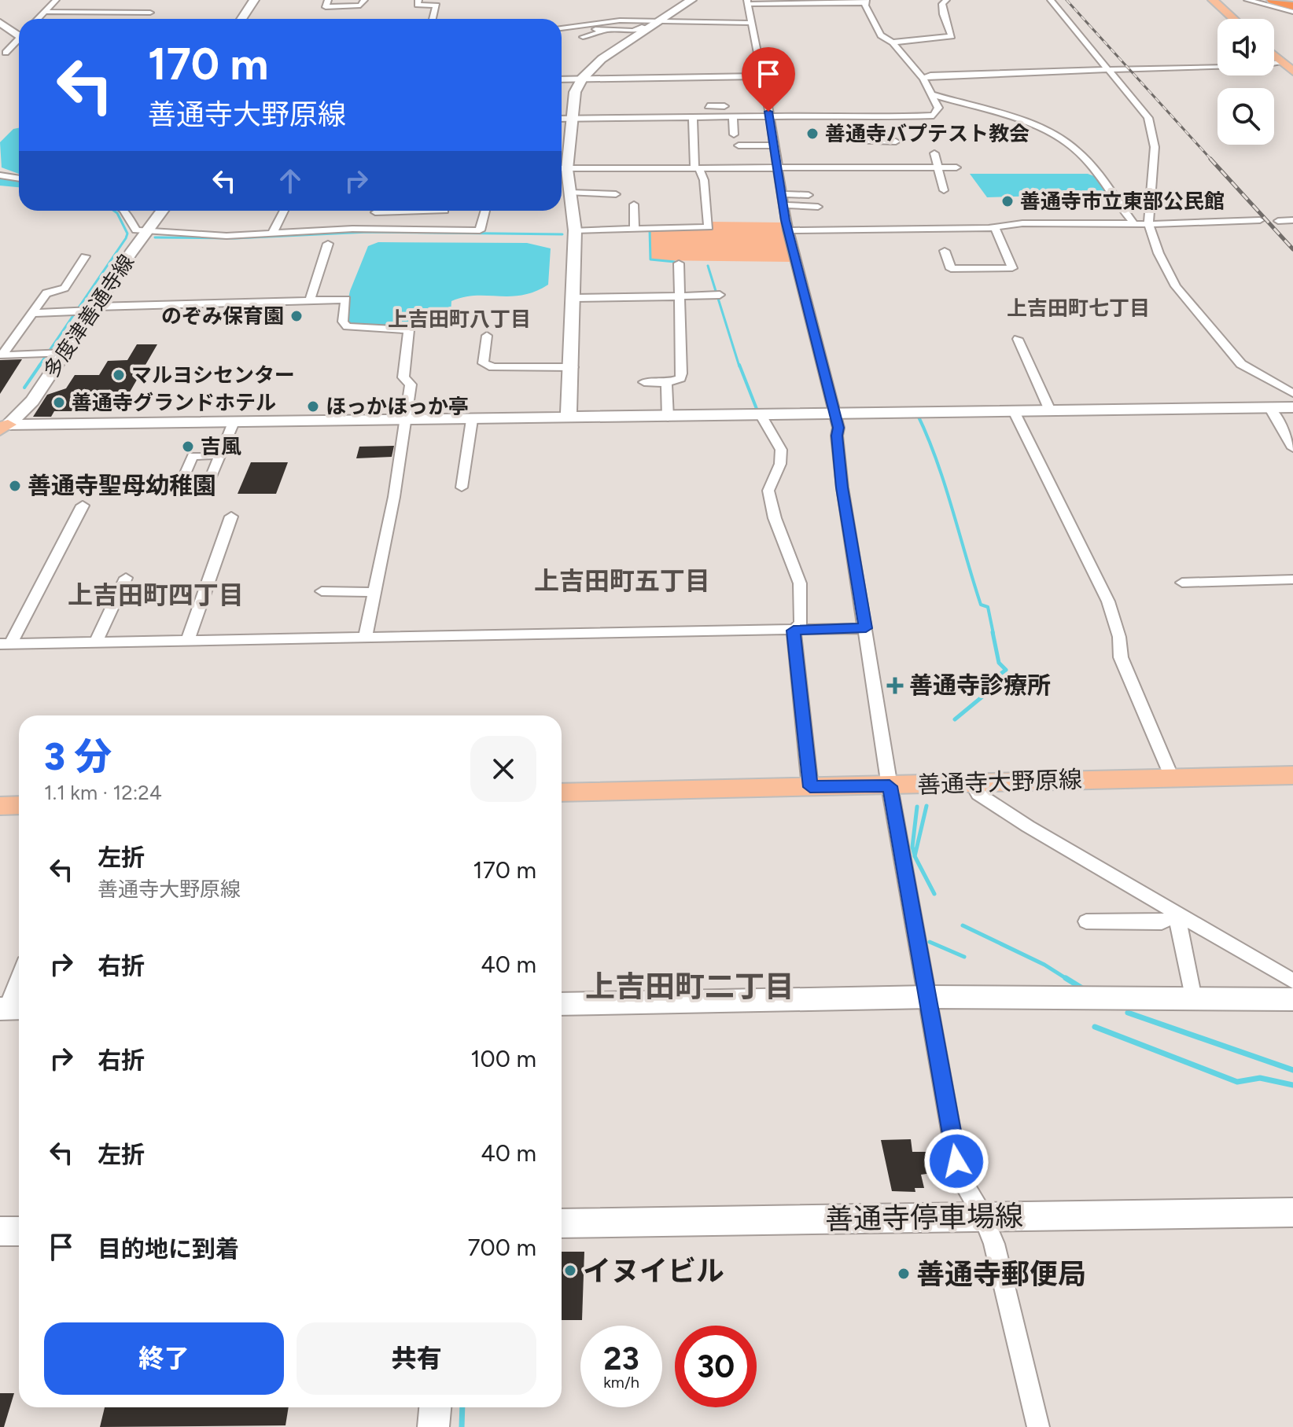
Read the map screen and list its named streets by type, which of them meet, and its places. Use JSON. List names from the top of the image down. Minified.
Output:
{"streets":{"main road":["善通寺大野原線"],"street":["多度津善通寺線","善通寺停車場線"]},"districts":["上吉田町七丁目","上吉田町八丁目","上吉田町五丁目","上吉田町四丁目","上吉田町二丁目"],"places":{"other":["善通寺バプテスト教会","善通寺市立東部公民館","のぞみ保育園","マルヨシセンター","善通寺グランドホテル","ほっかほっか亭","吉風","善通寺聖母幼稚園","イヌイビル","善通寺郵便局"],"health":["善通寺診療所"]},"page":{"turn":["170 m","善通寺大野原線"],"heading":["3 分","1.1 km · 12:24"],"list":[{"name":"左折","note":"善通寺大野原線","value":"170 m"},{"name":"右折","value":"40 m"},{"name":"右折","value":"100 m"},{"name":"左折","value":"40 m"},{"name":"目的地に到着","value":"700 m"}],"buttons":["終了","共有"],"speed":"23 km/h","limit":"30"}}
